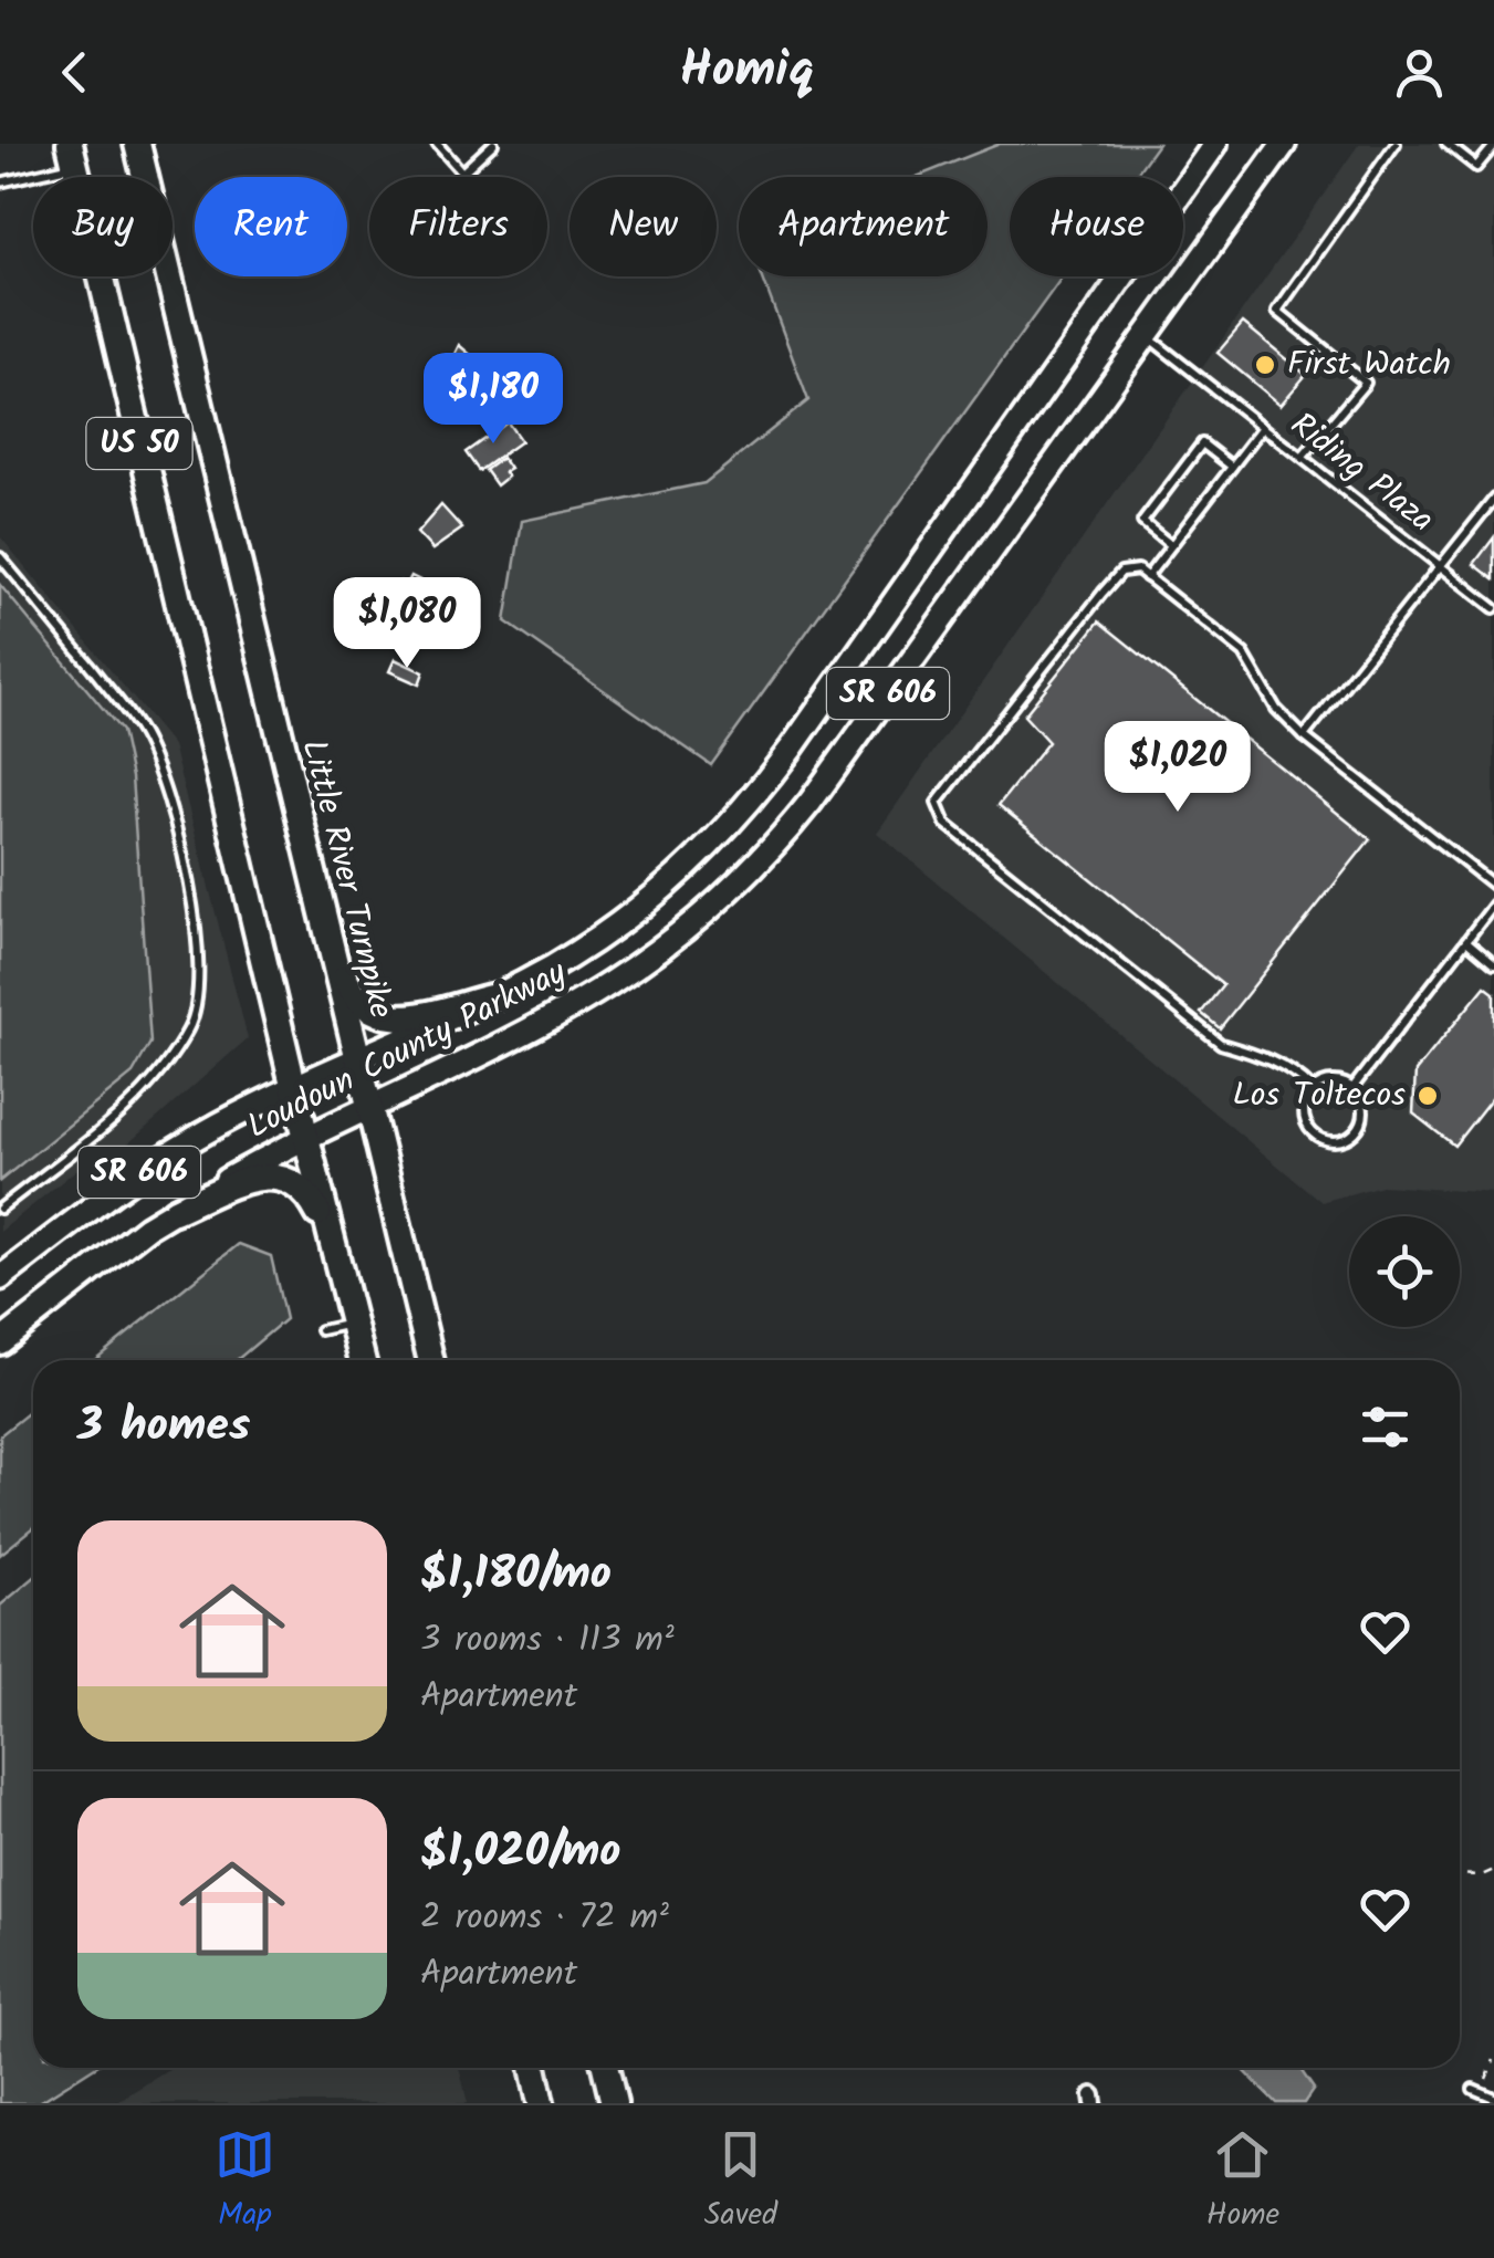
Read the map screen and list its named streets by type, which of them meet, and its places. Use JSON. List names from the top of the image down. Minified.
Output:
{"streets":{"highway":["US 50","Little River Turnpike"],"main road":["SR 606","Loudoun County Parkway"],"lane":["Riding Plaza"]},"crossings":[["US 50","Loudoun County Parkway"],["Riding Plaza","Loudoun County Parkway"],["Little River Turnpike","Loudoun County Parkway"]],"places":["First Watch","Los Toltecos"],"page":{"header":"Homiq","chip":["Buy","Rent","Filters","New","Apartment","House"],"price":["$1,180","$1,080","$1,020"],"heading":"3 homes","list":[{"name":"$1,180/mo","note":"3 rooms · 113 m² · Apartment"},{"name":"$1,020/mo","note":"2 rooms · 72 m² · Apartment"}],"tabs":["Map","Saved","Home"]}}
